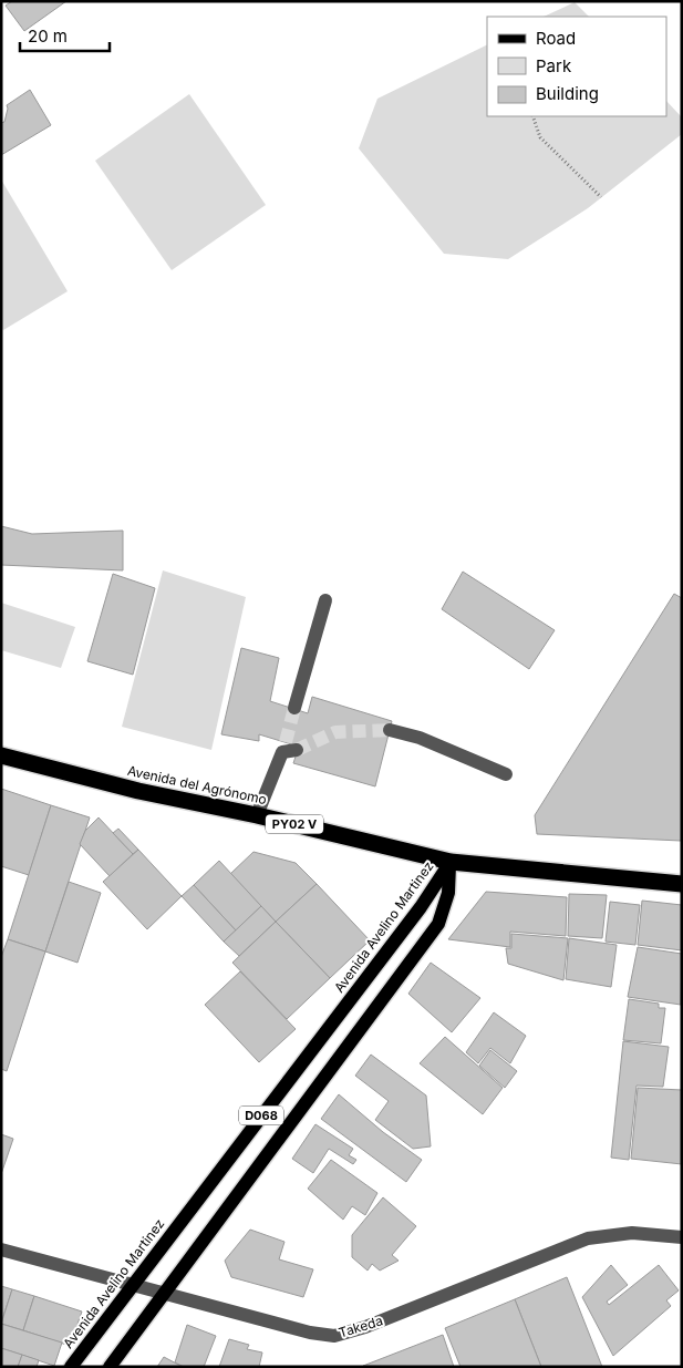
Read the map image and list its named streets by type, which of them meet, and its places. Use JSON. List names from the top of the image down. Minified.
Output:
{"streets":{"highway":["Avenida del Agrónomo","PY02 V"],"main road":["Avenida Avelino Martinez","D068"],"street":["Takeda"]},"crossings":[["Avenida del Agrónomo","Avenida Avelino Martinez"],["Avenida Avelino Martinez","Takeda"]],"legend":["Road","Park","Building"],"scale_bar":"20 m"}
